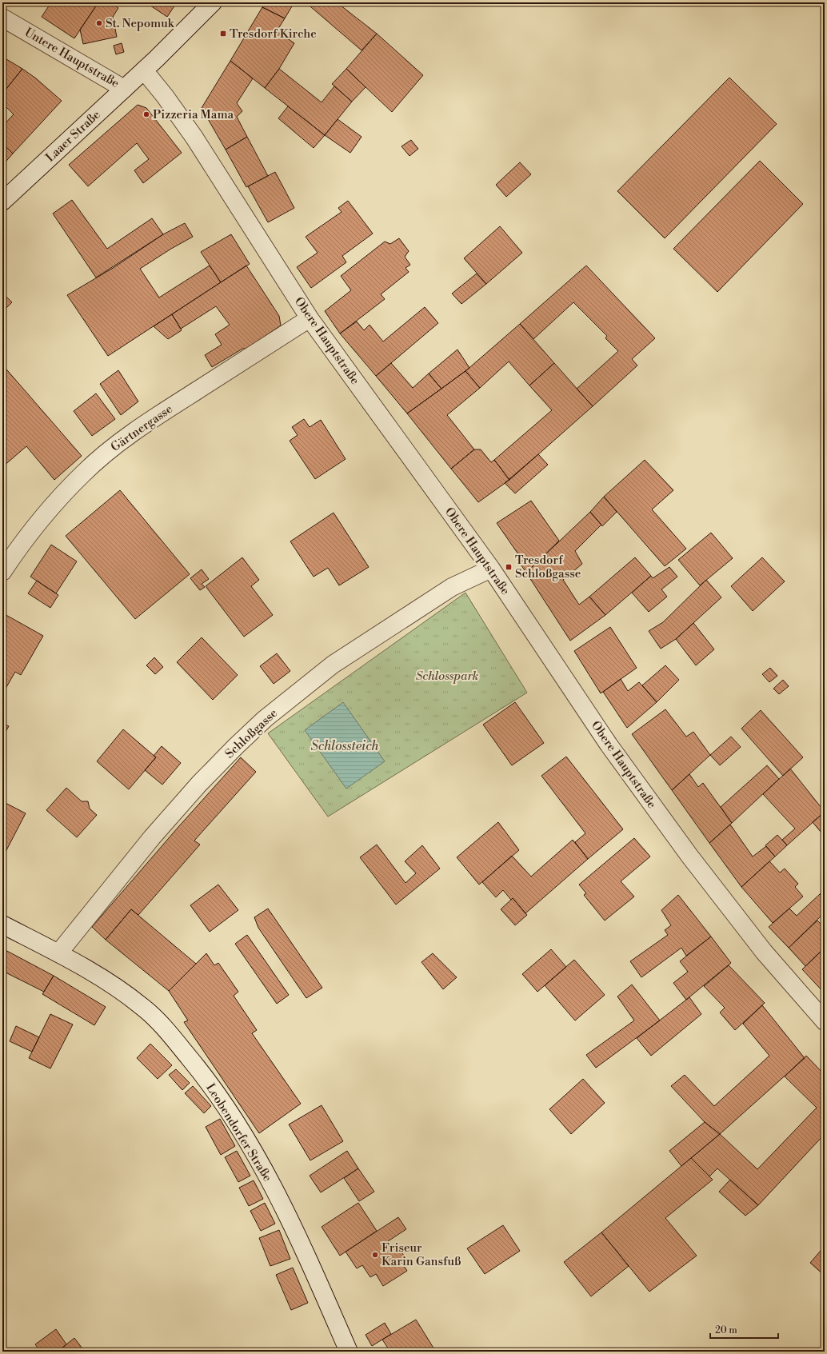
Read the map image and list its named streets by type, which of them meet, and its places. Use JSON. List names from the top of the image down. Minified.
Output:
{"streets":{"street":["Untere Hauptstraße","Laaer Straße","Obere Hauptstraße","Gärtnergasse","Schloßgasse","Leobendorfer Straße"]},"crossings":[["Untere Hauptstraße","Laaer Straße"],["Laaer Straße","Obere Hauptstraße"],["Obere Hauptstraße","Gärtnergasse"],["Obere Hauptstraße","Schloßgasse"],["Schloßgasse","Leobendorfer Straße"]],"water":["Schlossteich"],"parks":["Schlosspark"],"places":{"other":["St. Nepomuk","Pizzeria Mama","Friseur Karin Gansfuß"],"transit":["Tresdorf Kirche","Tresdorf Schloßgasse"]},"scale_bar":"20 m"}
